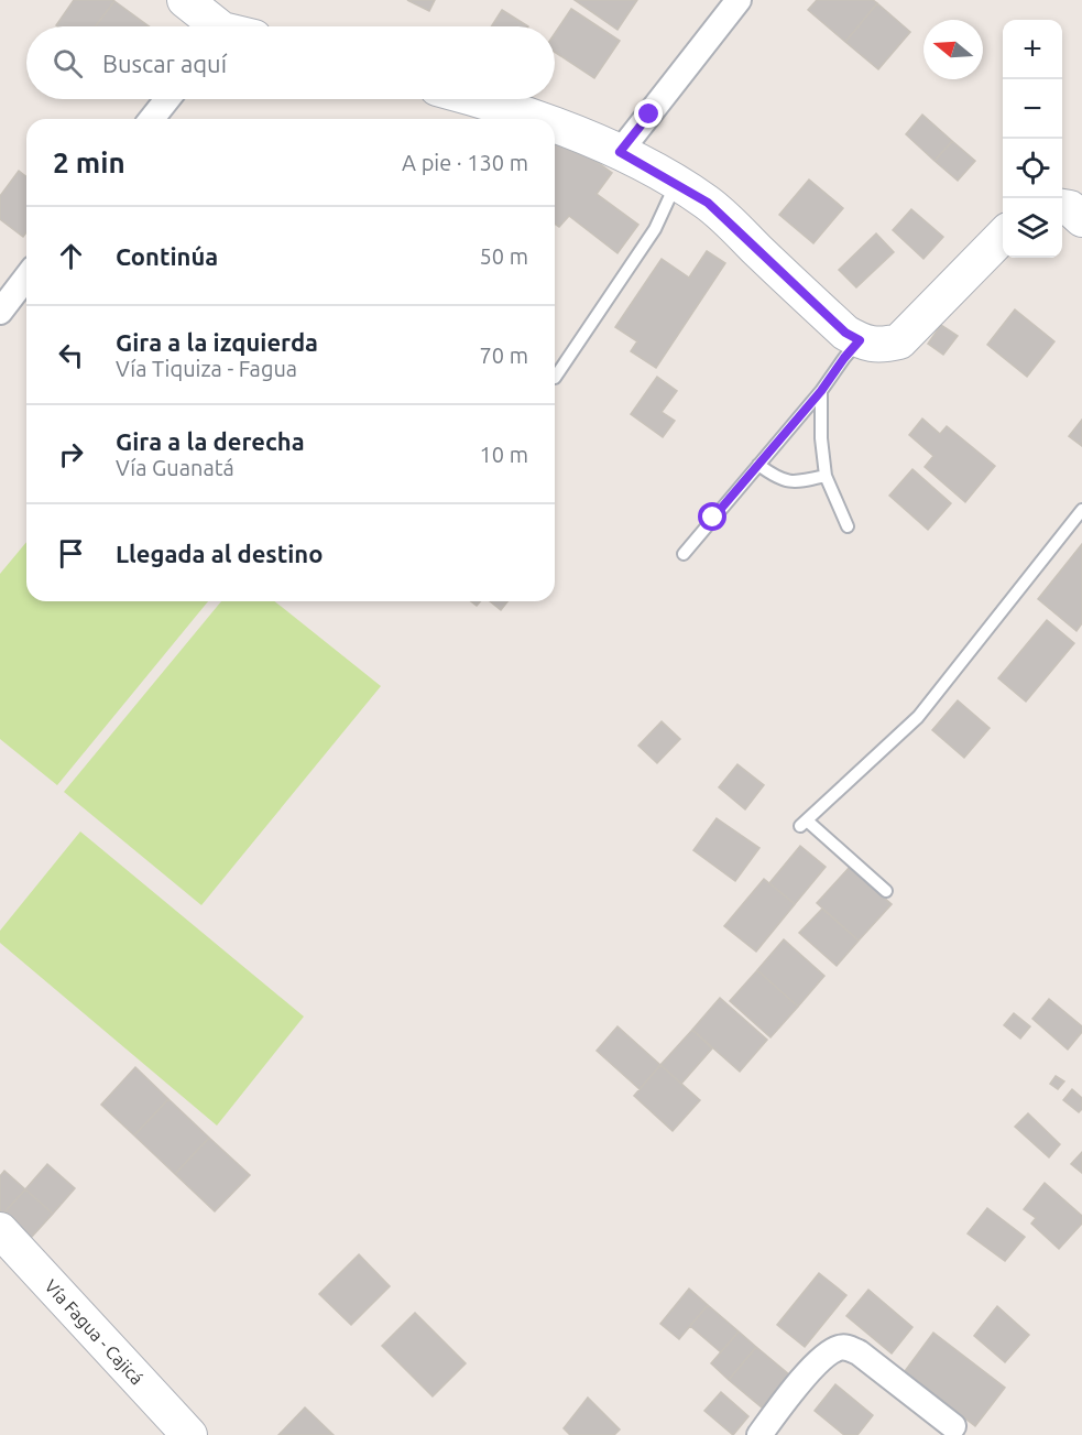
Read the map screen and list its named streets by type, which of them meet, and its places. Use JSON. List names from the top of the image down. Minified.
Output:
{"streets":{"street":["Vía Fagua - Cajicá"]},"north":"left","page":{"map_buttons":["+","−"],"search":"Buscar aquí","heading":["2 min","A pie · 130 m"],"list":[["Continúa","50 m"],["Gira a la izquierda","Vía Tiquiza - Fagua","70 m"],["Gira a la derecha","Vía Guanatá","10 m"],"Llegada al destino"]}}
